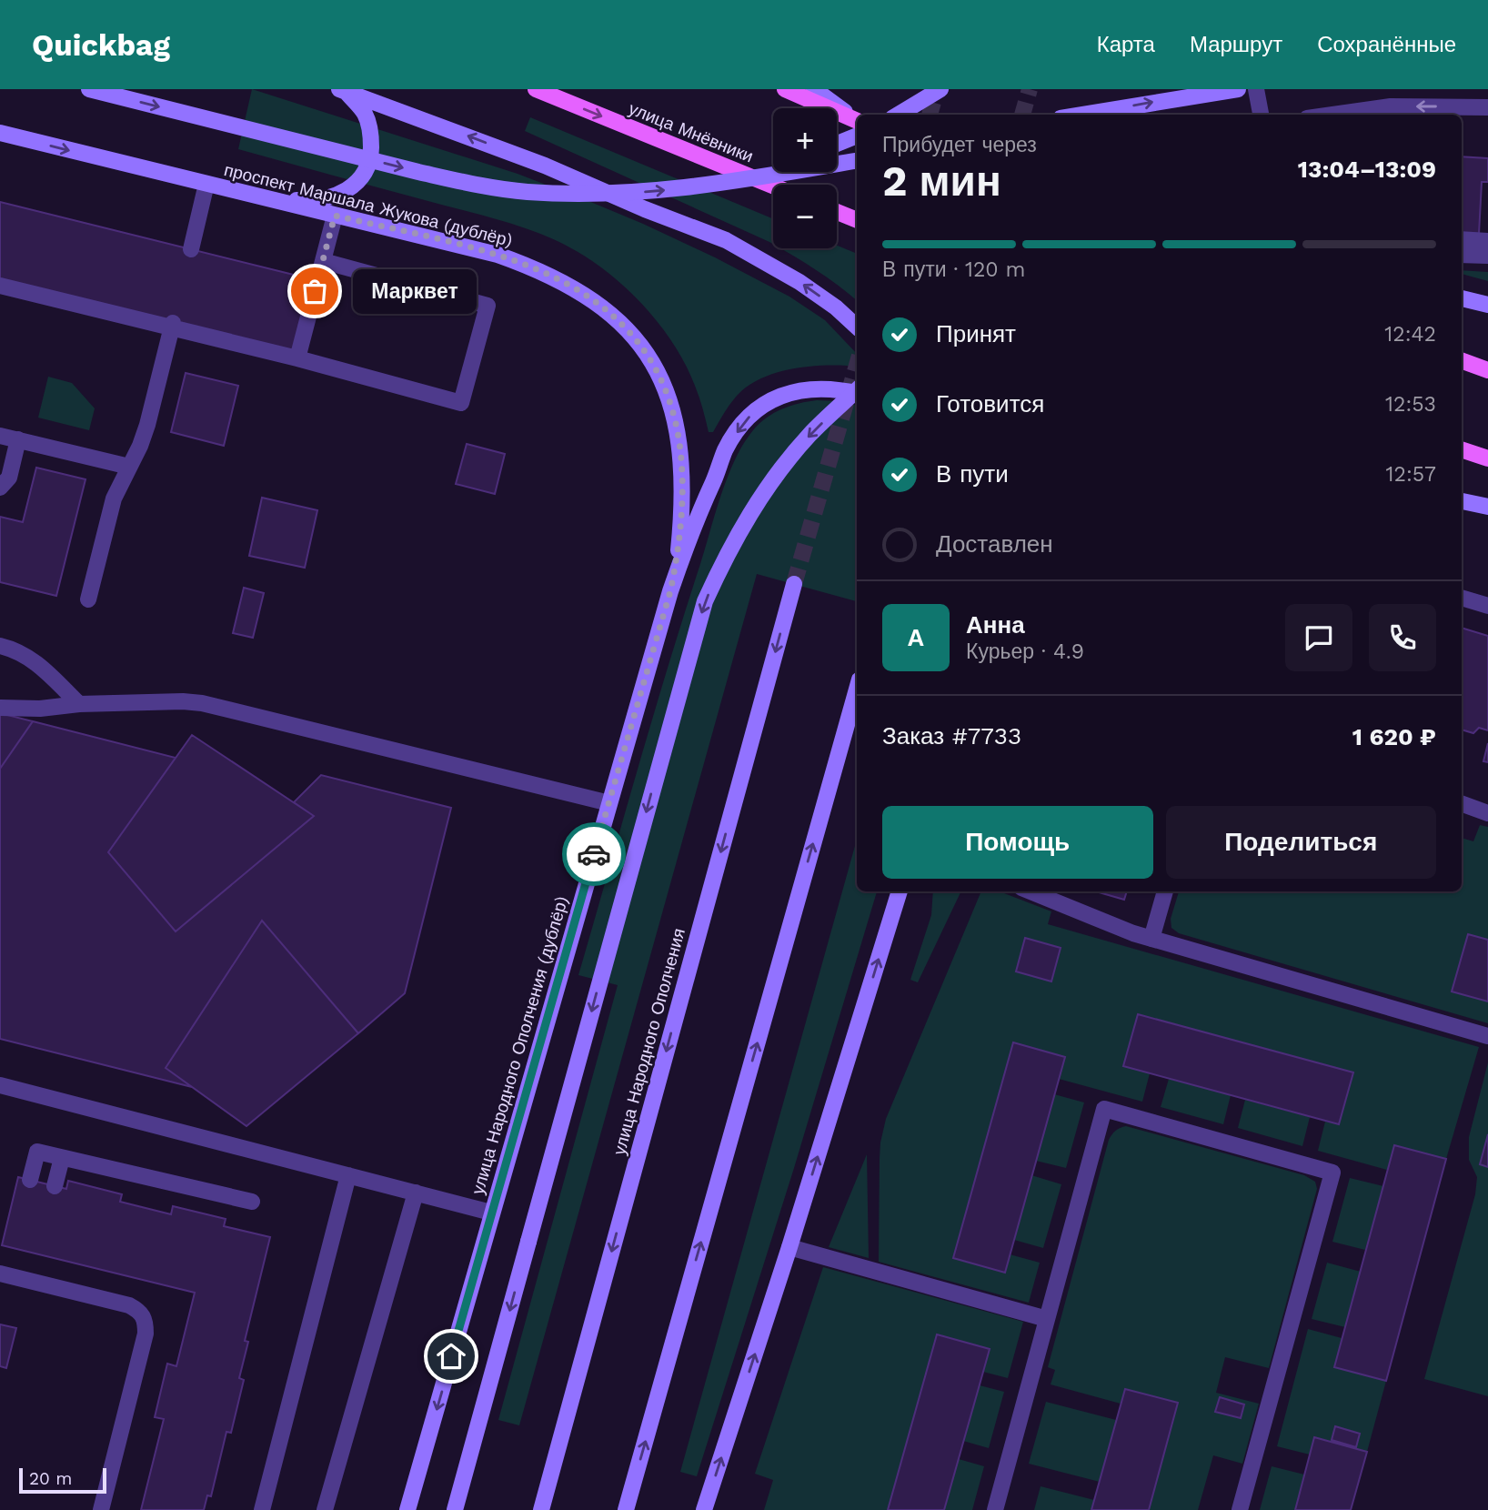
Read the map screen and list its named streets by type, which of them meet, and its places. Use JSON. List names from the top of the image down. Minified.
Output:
{"streets":{"main road":["улица Мнёвники","проспект Маршала Жукова (дублёр)","улица Народного Ополчения","улица Народного Ополчения (дублёр)"]},"crossings":[["проспект Маршала Жукова (дублёр)","улица Народного Ополчения (дублёр)"]],"places":["Марквет"],"scale_bar":"20 m","page":{"header":"Quickbag","nav":["Карта","Маршрут","Сохранённые"],"map_buttons":["+","−"],"heading":["2 мин","Прибудет через","13:04–13:09"],"panel":["Анна","Курьер · 4.9","Заказ #7733","1 620 ₽"],"bar":"В пути · 120 m","bubble":"Марквет","list":[["Принят","12:42"],["Готовится","12:53"],["В пути","12:57"],"Доставлен"],"round":"А","buttons":["Помощь","Поделиться"],"scale":"20 m"}}
